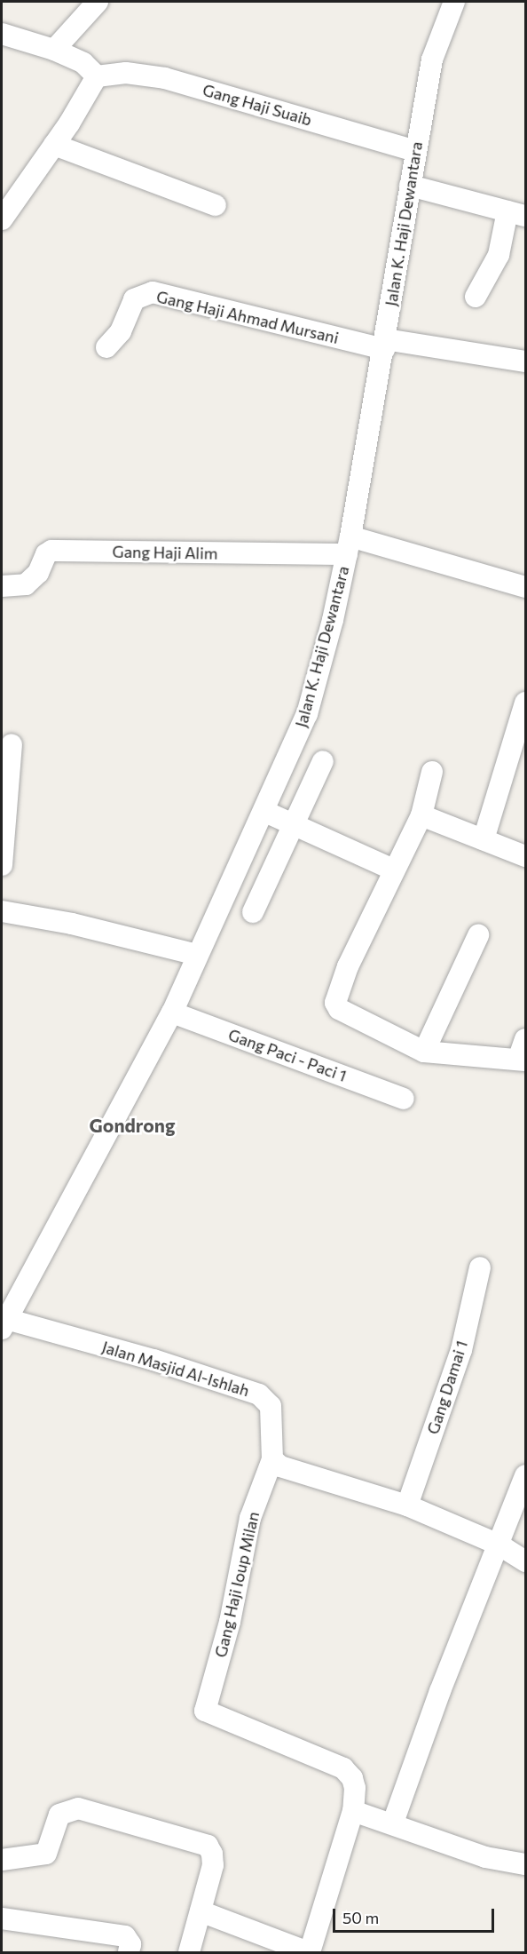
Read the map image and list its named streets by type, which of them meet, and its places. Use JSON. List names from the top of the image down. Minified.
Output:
{"streets":{"street":["Gang Haji Suaib","Jalan K. Haji Dewantara","Gang Haji Ahmad Mursani","Gang Haji Alim","Gang Paci - Paci 1","Jalan Masjid Al-Ishlah","Gang Damai 1","Gang Haji Ioup Milan"]},"crossings":[["Gang Haji Suaib","Jalan K. Haji Dewantara"],["Jalan K. Haji Dewantara","Gang Haji Ahmad Mursani"],["Jalan K. Haji Dewantara","Gang Haji Alim"],["Jalan K. Haji Dewantara","Gang Paci - Paci 1"],["Jalan K. Haji Dewantara","Jalan Masjid Al-Ishlah"],["Jalan Masjid Al-Ishlah","Gang Haji Ioup Milan"]],"districts":["Gondrong"],"scale_bar":"50 m"}
